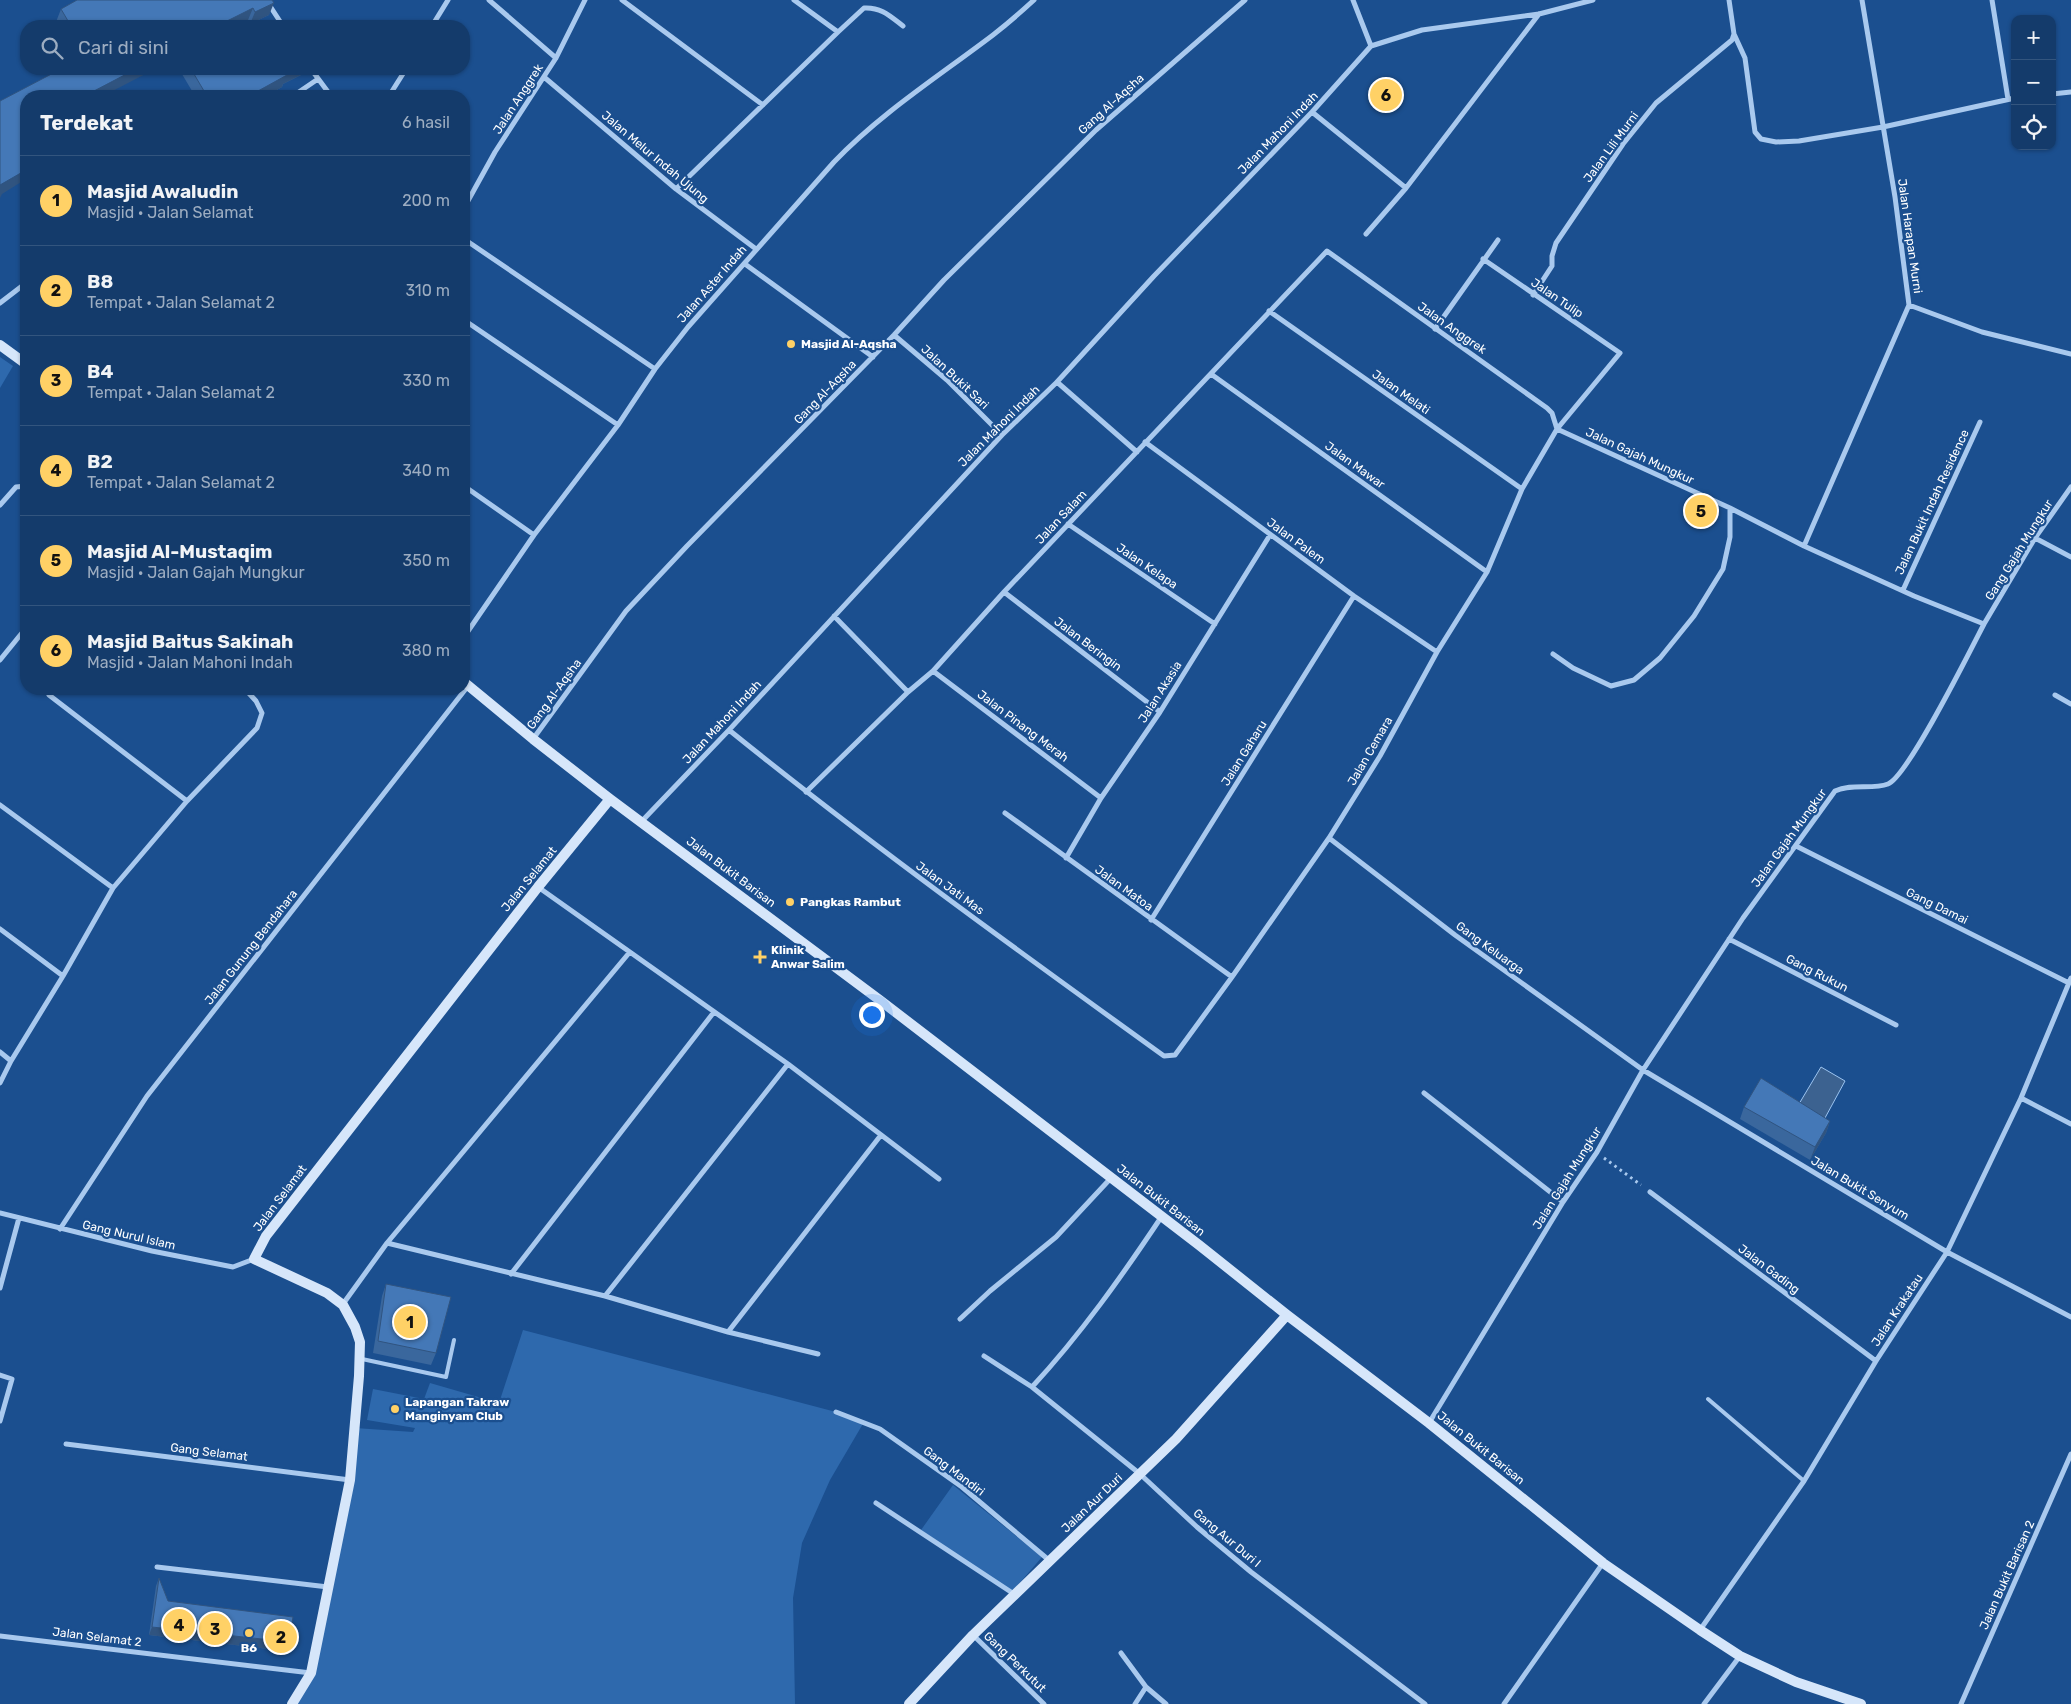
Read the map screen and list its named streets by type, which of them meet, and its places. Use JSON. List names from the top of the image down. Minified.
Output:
{"streets":{"main road":["Jalan Bukit Barisan","Jalan Selamat","Jalan Aur Duri"],"street":["Jalan Anggrek","Gang Al-Aqsha","Jalan Mahoni Indah","Jalan Lili Murni","Jalan Melur Indah Ujung","Jalan Harapan Murni","Jalan Aster Indah","Jalan Tulip","Jalan Bukit Sari","Jalan Melati","Jalan Gajah Mungkur","Jalan Mawar","Jalan Bukit Indah Residence","Jalan Salam","Jalan Palem","Gang Gajah Mungkur","Jalan Kelapa","Jalan Beringin","Jalan Akasia","Jalan Pinang Merah","Jalan Cemara","Jalan Gaharu","Jalan Jati Mas","Jalan Matoa","Gang Damai","Jalan Gunung Bendahara","Gang Keluarga","Gang Rukun","Jalan Bukit Senyum","Gang Nurul Islam","Jalan Gading","Jalan Krakatau","Gang Selamat","Gang Mandiri","Gang Aur Duri I","Jalan Bukit Barisan 2","Jalan Selamat 2","Gang Perkutut"]},"crossings":[["Jalan Anggrek","Jalan Melur Indah Ujung"],["Jalan Anggrek","Jalan Gajah Mungkur"],["Jalan Anggrek","Jalan Salam"],["Jalan Anggrek","Jalan Cemara"],["Gang Al-Aqsha","Jalan Bukit Sari"],["Gang Al-Aqsha","Jalan Bukit Barisan"],["Jalan Mahoni Indah","Jalan Bukit Sari"],["Jalan Mahoni Indah","Jalan Bukit Barisan"],["Jalan Mahoni Indah","Jalan Jati Mas"],["Jalan Lili Murni","Jalan Tulip"],["Jalan Melur Indah Ujung","Jalan Aster Indah"],["Jalan Harapan Murni","Jalan Gajah Mungkur"],["Jalan Tulip","Jalan Cemara"],["Jalan Melati","Jalan Salam"],["Jalan Melati","Jalan Cemara"],["Jalan Gajah Mungkur","Jalan Bukit Indah Residence"],["Jalan Gajah Mungkur","Gang Gajah Mungkur"],["Jalan Gajah Mungkur","Jalan Cemara"],["Jalan Gajah Mungkur","Jalan Bukit Barisan"],["Jalan Gajah Mungkur","Gang Damai"],["Jalan Gajah Mungkur","Gang Keluarga"],["Jalan Gajah Mungkur","Gang Rukun"],["Jalan Gajah Mungkur","Jalan Bukit Senyum"],["Jalan Mawar","Jalan Salam"],["Jalan Mawar","Jalan Cemara"],["Jalan Salam","Jalan Palem"],["Jalan Salam","Jalan Kelapa"],["Jalan Salam","Jalan Beringin"],["Jalan Salam","Jalan Pinang Merah"],["Jalan Salam","Jalan Jati Mas"],["Jalan Palem","Jalan Akasia"],["Jalan Palem","Jalan Cemara"],["Jalan Palem","Jalan Gaharu"],["Jalan Kelapa","Jalan Akasia"],["Jalan Beringin","Jalan Akasia"],["Jalan Akasia","Jalan Pinang Merah"],["Jalan Akasia","Jalan Matoa"],["Jalan Cemara","Jalan Jati Mas"],["Jalan Cemara","Jalan Matoa"],["Jalan Cemara","Gang Keluarga"],["Jalan Gaharu","Jalan Matoa"],["Jalan Bukit Barisan","Jalan Selamat"],["Jalan Bukit Barisan","Jalan Krakatau"],["Jalan Bukit Barisan","Jalan Aur Duri"],["Jalan Selamat","Gang Nurul Islam"],["Gang Damai","Jalan Krakatau"],["Jalan Gunung Bendahara","Gang Nurul Islam"],["Gang Keluarga","Jalan Bukit Senyum"],["Jalan Bukit Senyum","Jalan Krakatau"],["Jalan Gading","Jalan Krakatau"],["Gang Mandiri","Jalan Aur Duri"],["Jalan Aur Duri","Gang Aur Duri I"],["Jalan Aur Duri","Gang Perkutut"]],"places":{"other":["Masjid Al-Aqsha","Pangkas Rambut","Lapangan Takraw Manginyam Club","B6"],"health":["Klinik Anwar Salim"]},"page":{"map_buttons":["+","−"],"search":"Cari di sini","pins":["6","5","1","4","3","2"],"heading":["Terdekat","6 hasil"],"list":[{"mark":"1","name":"Masjid Awaludin","note":"Masjid · Jalan Selamat","value":"200 m"},{"mark":"2","name":"B8","note":"Tempat · Jalan Selamat 2","value":"310 m"},{"mark":"3","name":"B4","note":"Tempat · Jalan Selamat 2","value":"330 m"},{"mark":"4","name":"B2","note":"Tempat · Jalan Selamat 2","value":"340 m"},{"mark":"5","name":"Masjid Al-Mustaqim","note":"Masjid · Jalan Gajah Mungkur","value":"350 m"},{"mark":"6","name":"Masjid Baitus Sakinah","note":"Masjid · Jalan Mahoni Indah","value":"380 m"}]}}
